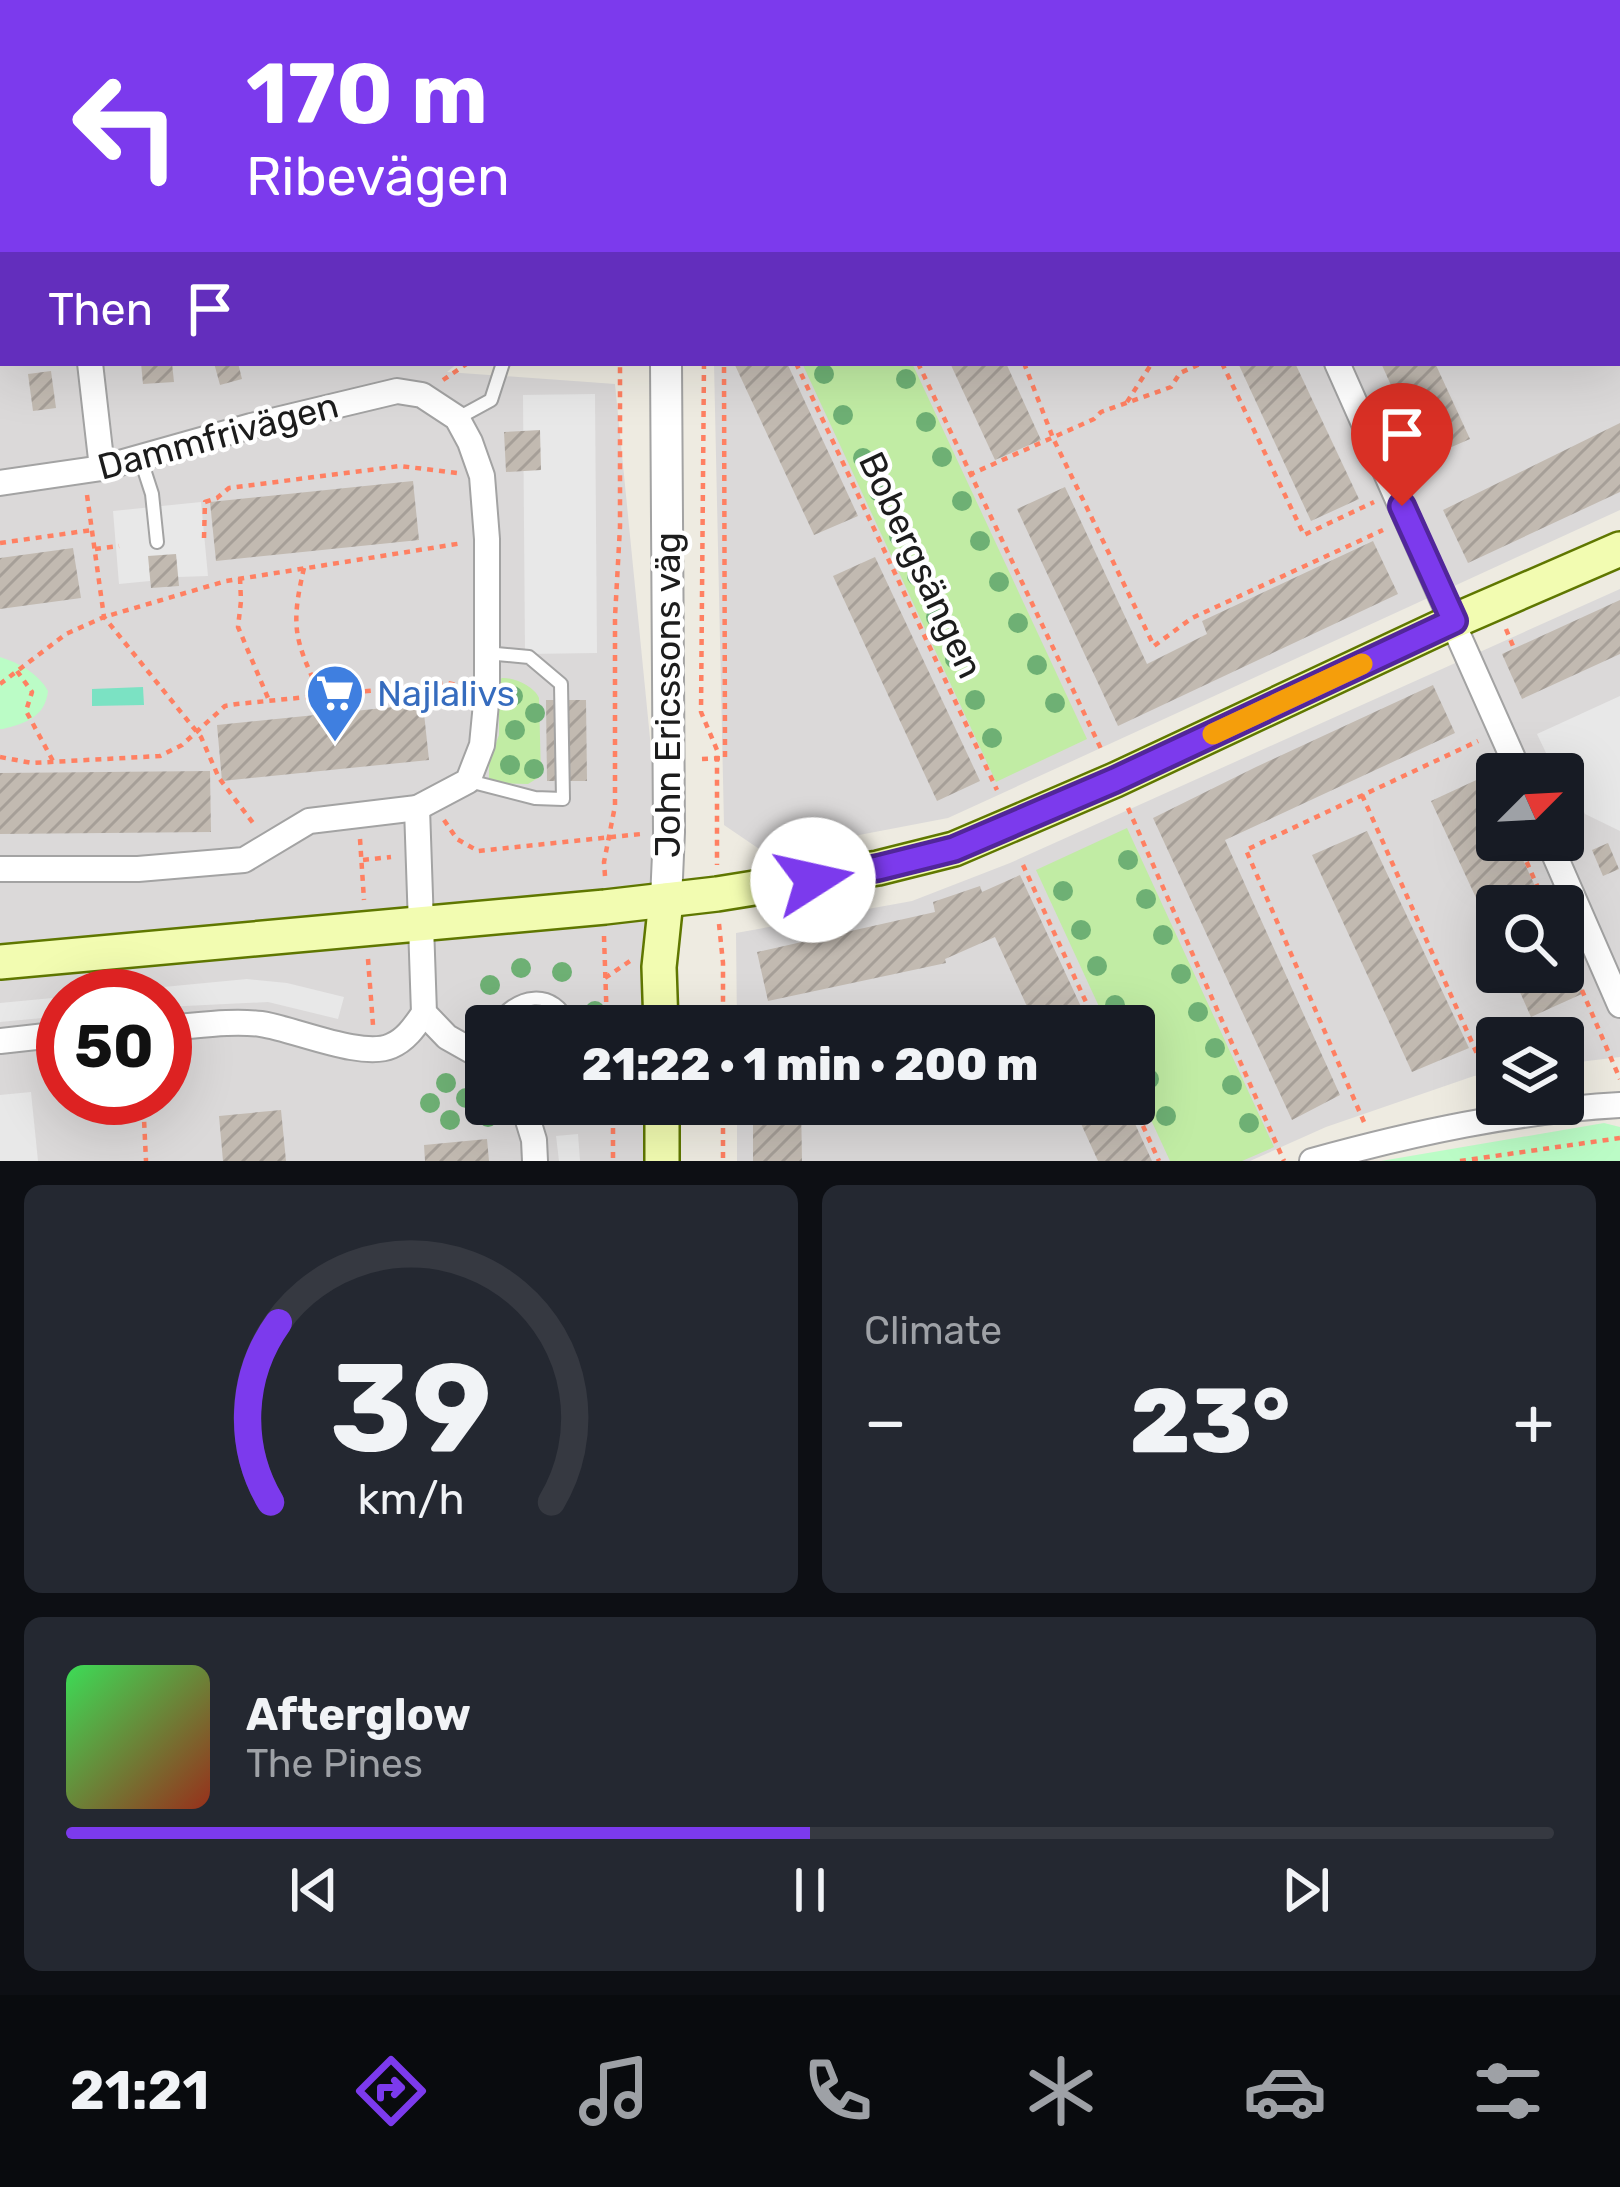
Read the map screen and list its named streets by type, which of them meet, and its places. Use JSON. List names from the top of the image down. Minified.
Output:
{"streets":{"main road":["John Ericssons väg"],"street":["Dammfrivägen"],"path":["Bobergsängen"]},"places":{"supermarket":["Najlalivs"]},"north":"top right","page":{"turn":["170 m","Ribevägen"],"then":"Then","limit":"50","trip":"21:22 · 1 min · 200 m","tile":"Climate","heat":["−","23°","+"],"song":["Afterglow","The Pines"],"tabs":"21:21","gauge":["39","km/h"]}}
